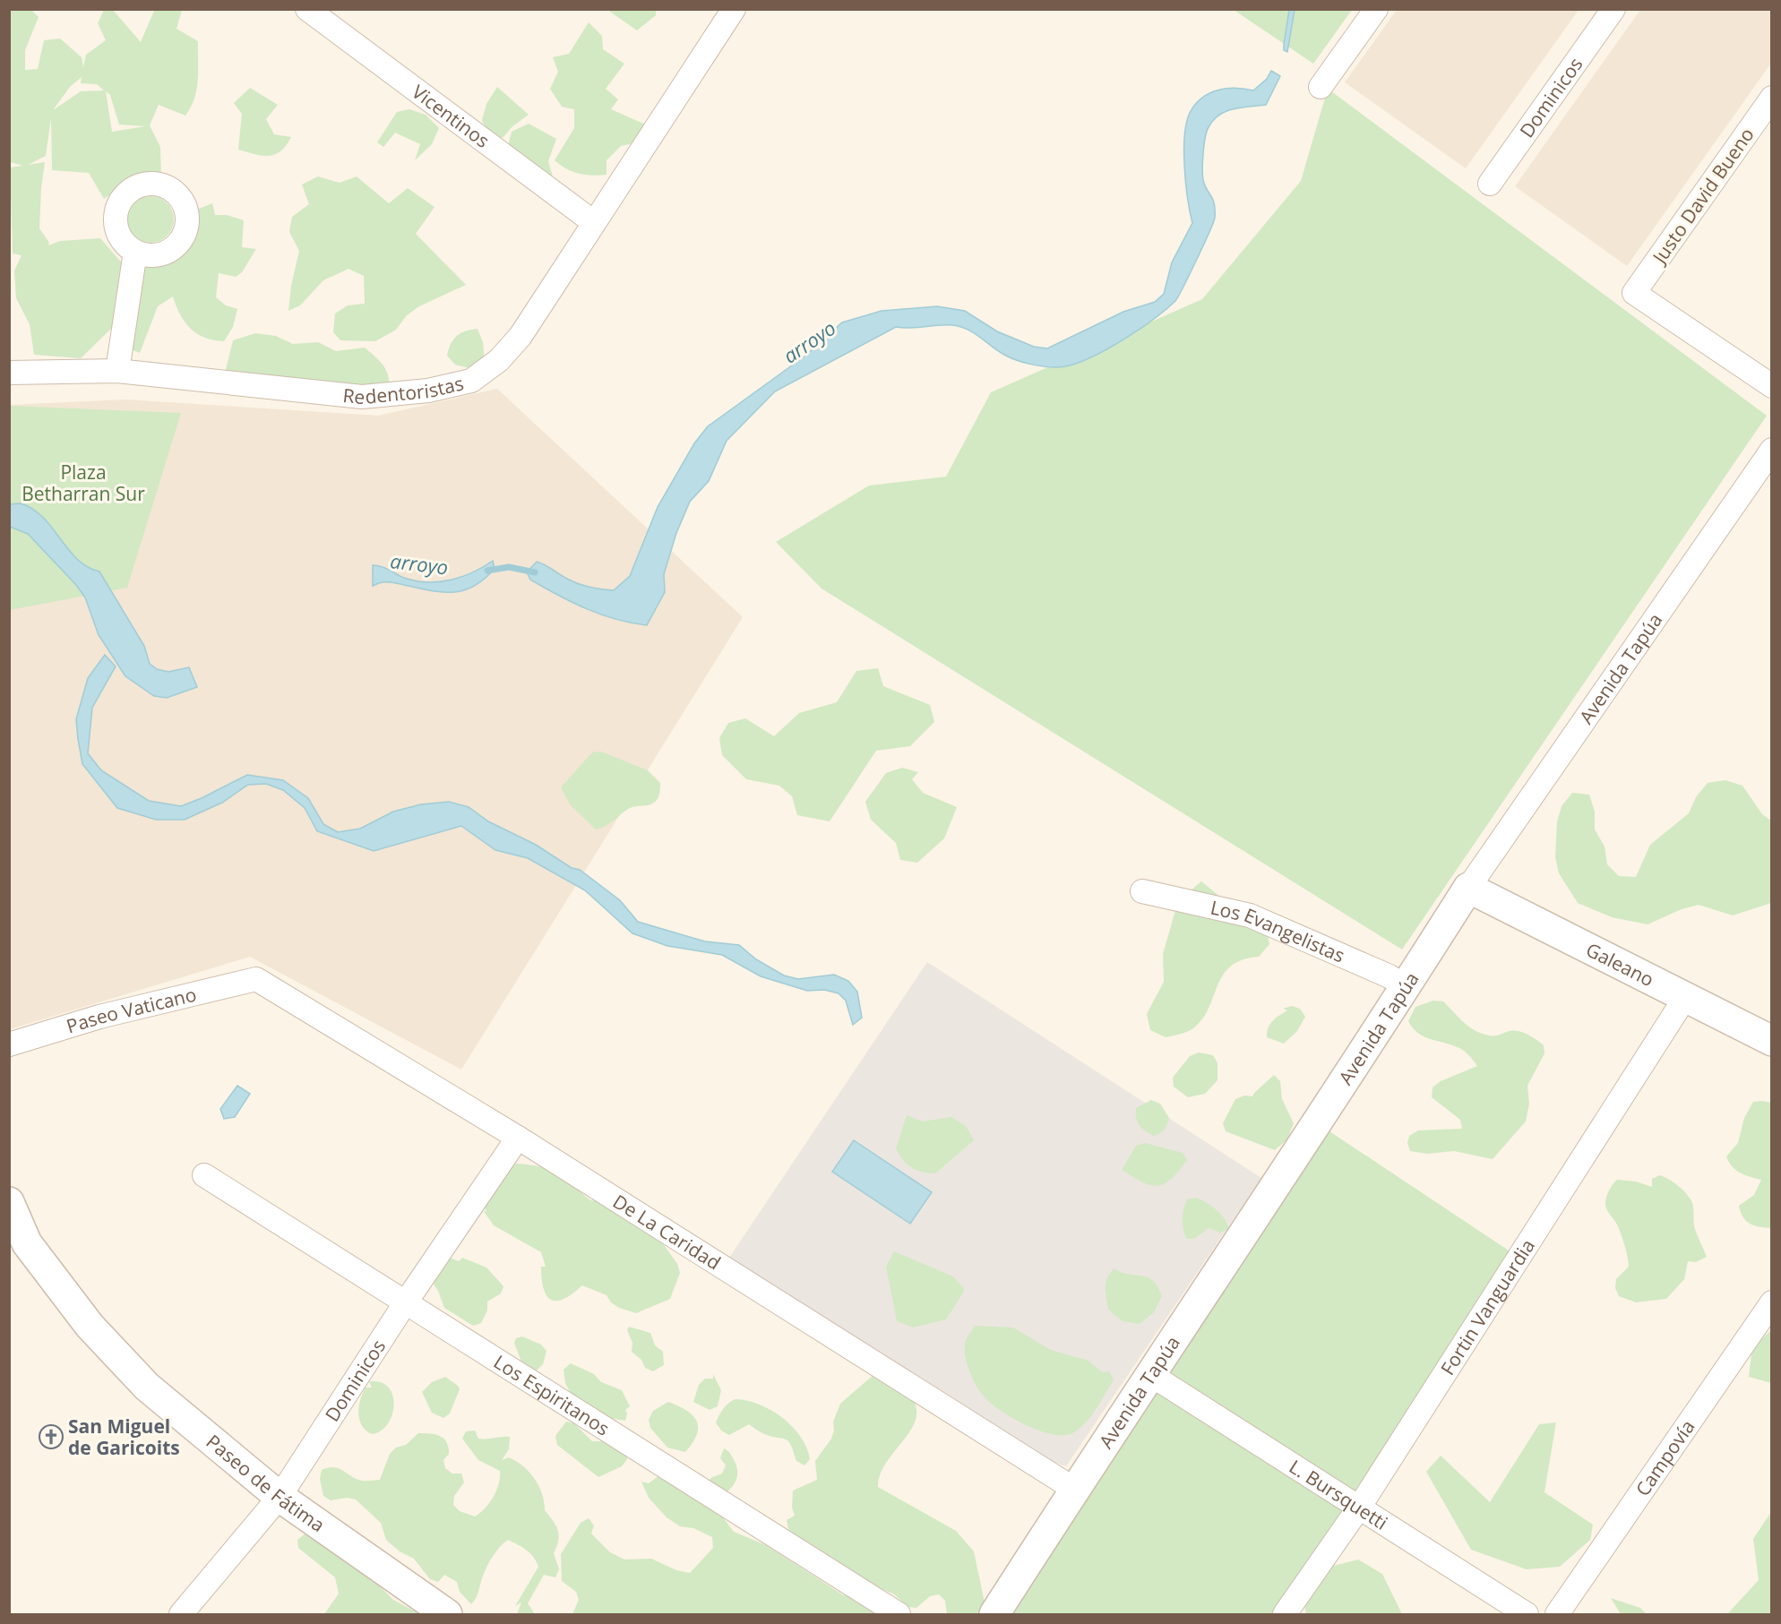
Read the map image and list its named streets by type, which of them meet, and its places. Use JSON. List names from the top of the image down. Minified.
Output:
{"streets":{"street":["Dominicos","Vicentinos","Justo David Bueno","Redentoristas","Avenida Tapúa","Los Evangelistas","Galeano","Paseo Vaticano","De La Caridad","Fortin Vanguardia","Los Espiritanos","Campovía","Paseo de Fátima","L. Bursquetti"]},"crossings":[["Dominicos","De La Caridad"],["Dominicos","Los Espiritanos"],["Dominicos","Paseo de Fátima"],["Vicentinos","Redentoristas"],["Avenida Tapúa","Los Evangelistas"],["Avenida Tapúa","Galeano"],["Avenida Tapúa","De La Caridad"],["Avenida Tapúa","L. Bursquetti"],["Galeano","Fortin Vanguardia"],["Paseo Vaticano","De La Caridad"],["Fortin Vanguardia","L. Bursquetti"]],"water":["arroyo"],"parks":["Plaza Betharran Sur"],"places":{"church":["San Miguel de Garicoits"]}}
